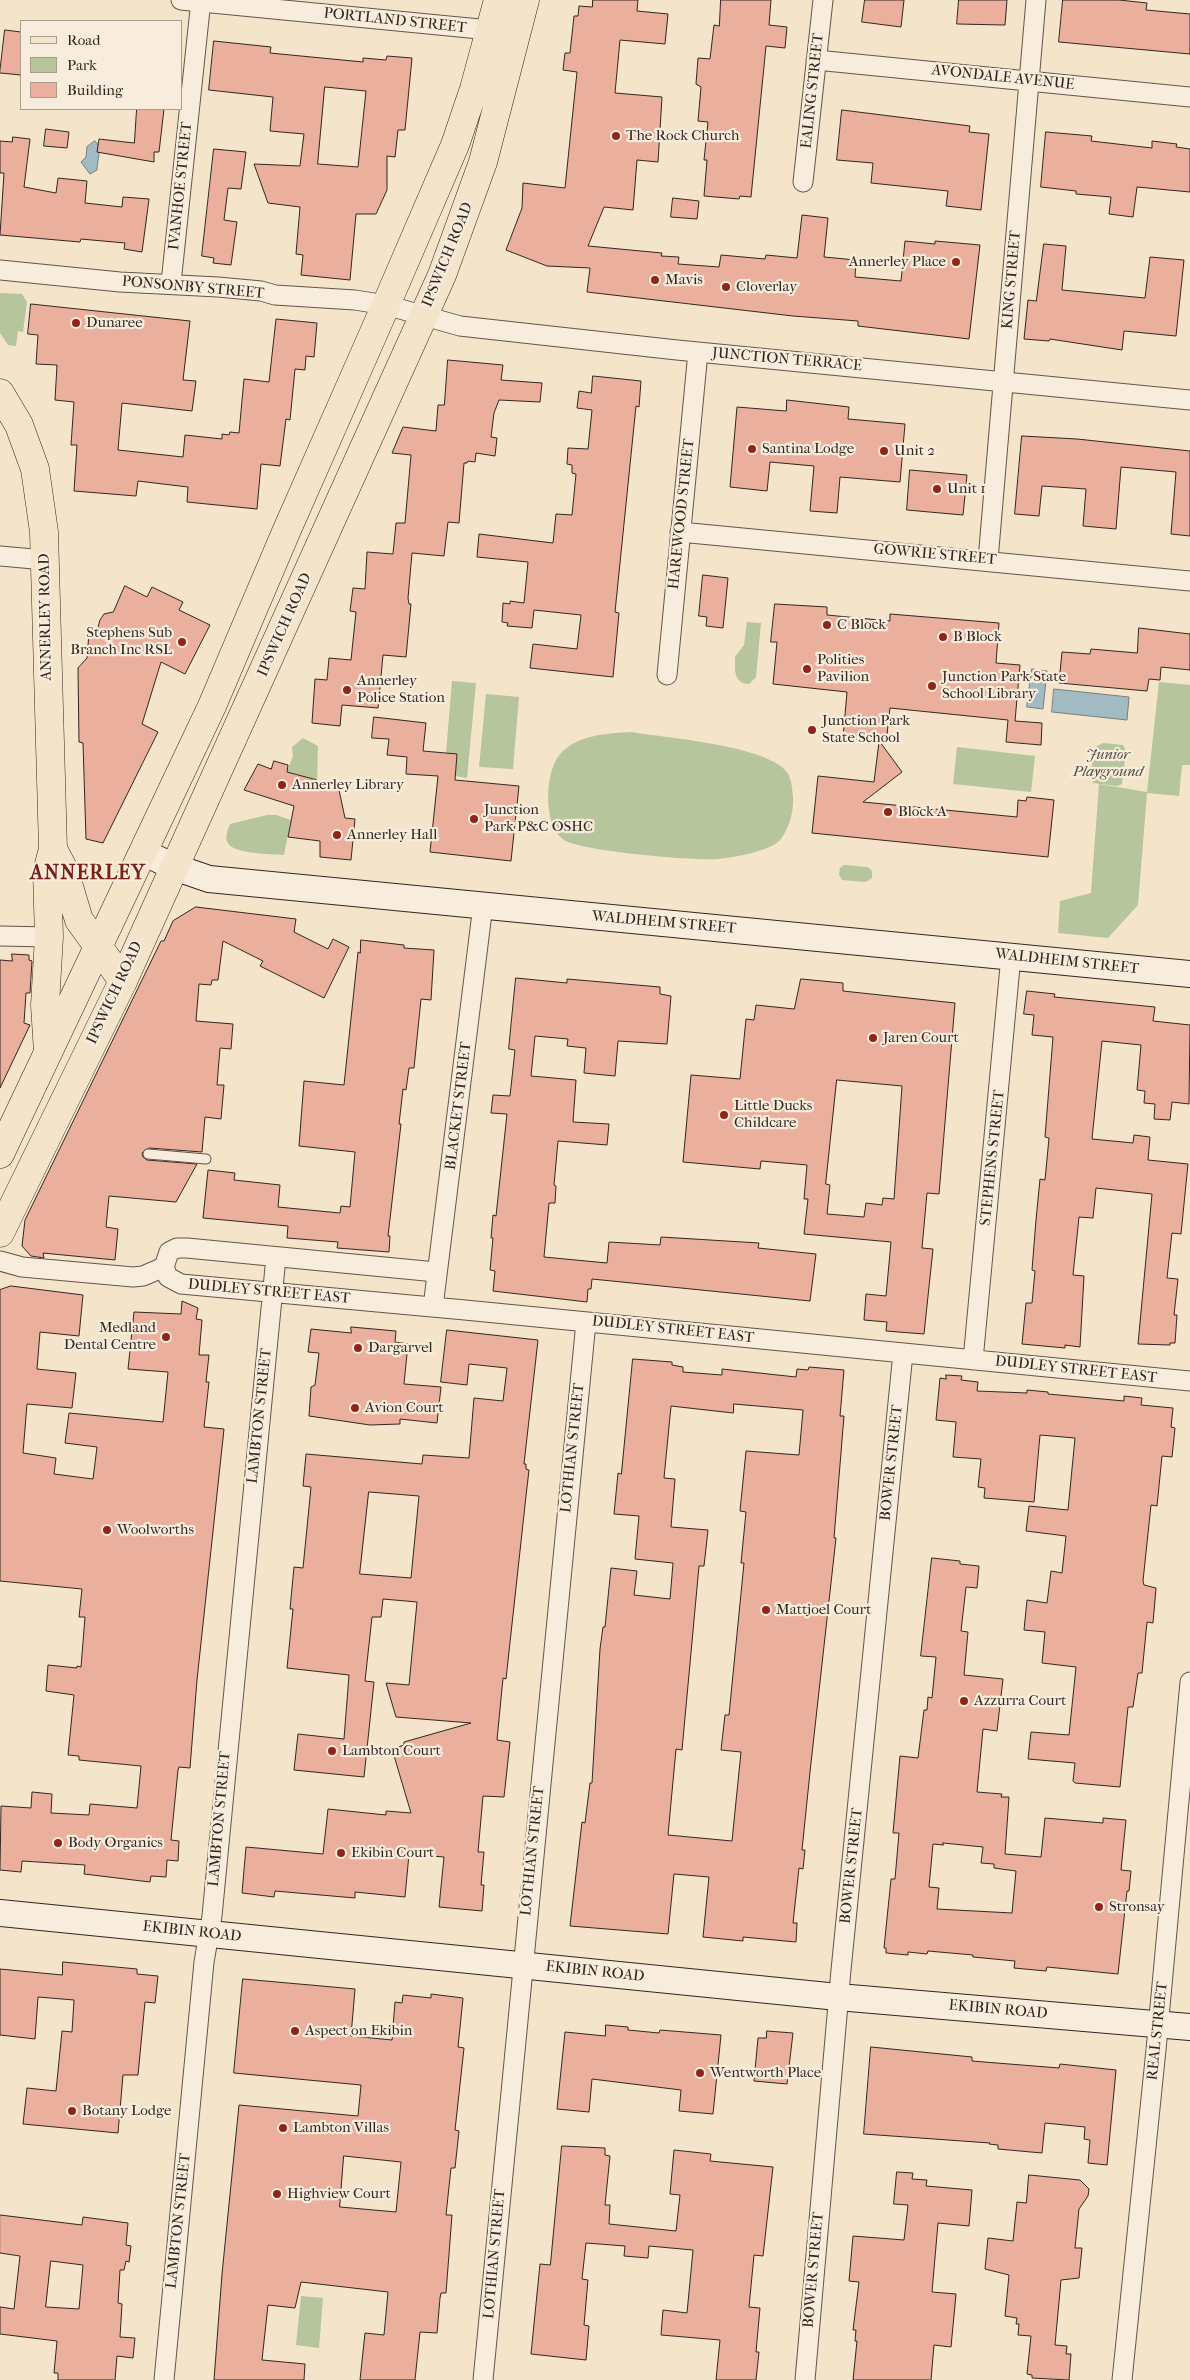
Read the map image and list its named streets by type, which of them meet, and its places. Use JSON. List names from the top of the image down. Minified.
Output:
{"streets":{"main road":["IPSWICH ROAD","ANNERLEY ROAD"],"street":["PORTLAND STREET","AVONDALE AVENUE","EALING STREET","IVANHOE STREET","KING STREET","PONSONBY STREET","JUNCTION TERRACE","HAREWOOD STREET","GOWRIE STREET","WALDHEIM STREET","BLACKET STREET","STEPHENS STREET","DUDLEY STREET EAST","LAMBTON STREET","LOTHIAN STREET","BOWER STREET","EKIBIN ROAD","REAL STREET"]},"crossings":[["PORTLAND STREET","IVANHOE STREET"],["AVONDALE AVENUE","EALING STREET"],["AVONDALE AVENUE","KING STREET"],["IVANHOE STREET","PONSONBY STREET"],["IPSWICH ROAD","JUNCTION TERRACE"],["IPSWICH ROAD","ANNERLEY ROAD"],["IPSWICH ROAD","WALDHEIM STREET"],["KING STREET","JUNCTION TERRACE"],["KING STREET","GOWRIE STREET"],["PONSONBY STREET","JUNCTION TERRACE"],["JUNCTION TERRACE","HAREWOOD STREET"],["HAREWOOD STREET","GOWRIE STREET"],["WALDHEIM STREET","BLACKET STREET"],["WALDHEIM STREET","STEPHENS STREET"],["BLACKET STREET","DUDLEY STREET EAST"],["STEPHENS STREET","DUDLEY STREET EAST"],["DUDLEY STREET EAST","LAMBTON STREET"],["DUDLEY STREET EAST","LOTHIAN STREET"],["DUDLEY STREET EAST","BOWER STREET"],["LAMBTON STREET","EKIBIN ROAD"],["LOTHIAN STREET","EKIBIN ROAD"],["BOWER STREET","EKIBIN ROAD"],["EKIBIN ROAD","REAL STREET"]],"districts":["ANNERLEY"],"parks":["Junior Playground"],"places":["The Rock Church","Annerley Place","Mavis","Cloverlay","Dunaree","Santina Lodge","Unit 2","Unit 1","C Block","B Block","Stephens Sub Branch Inc RSL","Polities Pavilion","Junction Park State School Library","Annerley Police Station","Junction Park State School","Annerley Library","Block A","Junction Park P&C OSHC","Annerley Hall","Jaren Court","Little Ducks Childcare","Medland Dental Centre","Dargarvel","Avion Court","Woolworths","Mattjoel Court","Azzurra Court","Lambton Court","Body Organics","Ekibin Court","Stronsay","Aspect on Ekibin","Wentworth Place","Botany Lodge","Lambton Villas","Highview Court"],"legend":["Road","Park","Building"]}
